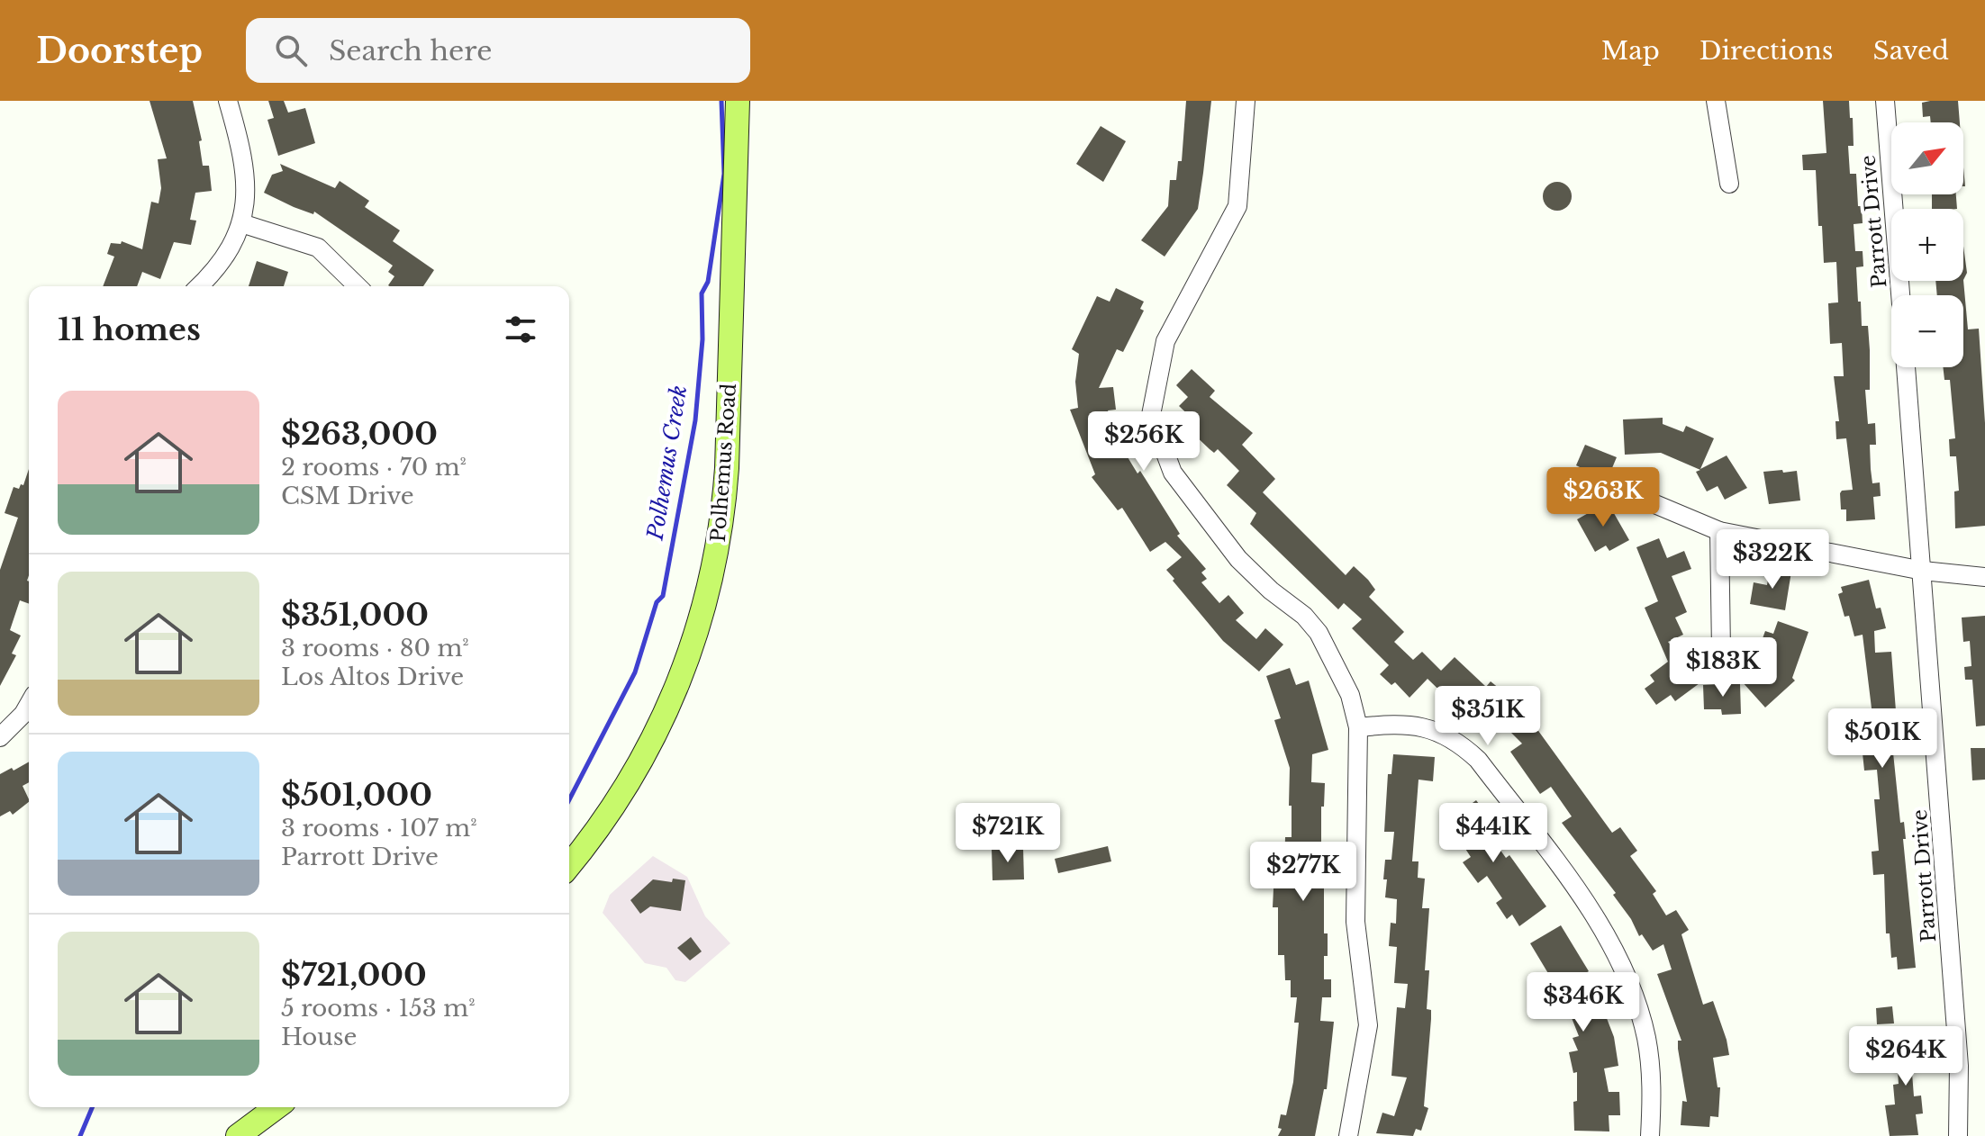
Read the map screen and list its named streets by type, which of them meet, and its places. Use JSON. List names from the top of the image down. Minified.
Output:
{"streets":{"main road":["Polhemus Road"],"street":["Parrott Drive"]},"water":["Polhemus Creek"],"north":"top right","page":{"header":"Doorstep","search":"Search here","nav":["Map","Directions","Saved"],"map_buttons":["+","−"],"heading":"11 homes","list":[{"name":"$263,000","note":"2 rooms · 70 m² · CSM Drive"},{"name":"$351,000","note":"3 rooms · 80 m² · Los Altos Drive"},{"name":"$501,000","note":"3 rooms · 107 m² · Parrott Drive"},{"name":"$721,000","note":"5 rooms · 153 m² · House"}],"price":["$256K","$263K","$322K","$183K","$351K","$501K","$721K","$441K","$277K","$346K","$264K"]}}
